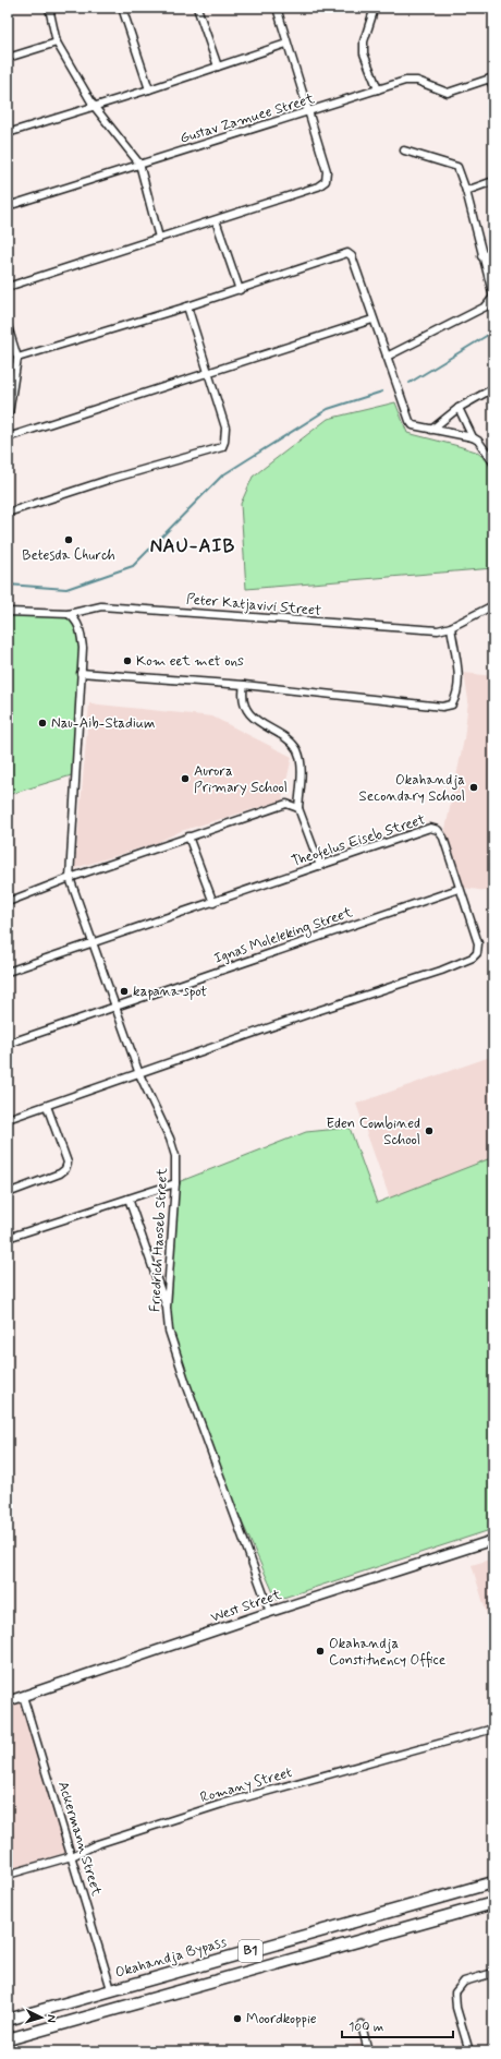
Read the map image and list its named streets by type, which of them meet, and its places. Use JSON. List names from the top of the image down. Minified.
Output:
{"streets":{"highway":["B1","Okahandja Bypass"],"street":["Gustav Zamuee Street","Peter Katjavivi Street","Theofelus Eiseb Street","Ignas Moleleking Street","Friedrich Haoseb Street","West Street","Romany Street","Ackermann Street"]},"crossings":[["Peter Katjavivi Street","Friedrich Haoseb Street"],["Theofelus Eiseb Street","Ignas Moleleking Street"],["Theofelus Eiseb Street","Friedrich Haoseb Street"],["Ignas Moleleking Street","Friedrich Haoseb Street"],["Friedrich Haoseb Street","West Street"],["West Street","Ackermann Street"],["Romany Street","Ackermann Street"],["Ackermann Street","Okahandja Bypass"]],"districts":["NAU-AIB"],"places":["Betesda Church","Kom eet met ons","Nau-Aib-Stadium","Aurora Primary School","Okahandja Secondary School","kapana spot","Eden Combined School","Okahandja Constituency Office","Moordkoppie"],"scale_bar":"100 m","north":"right"}
